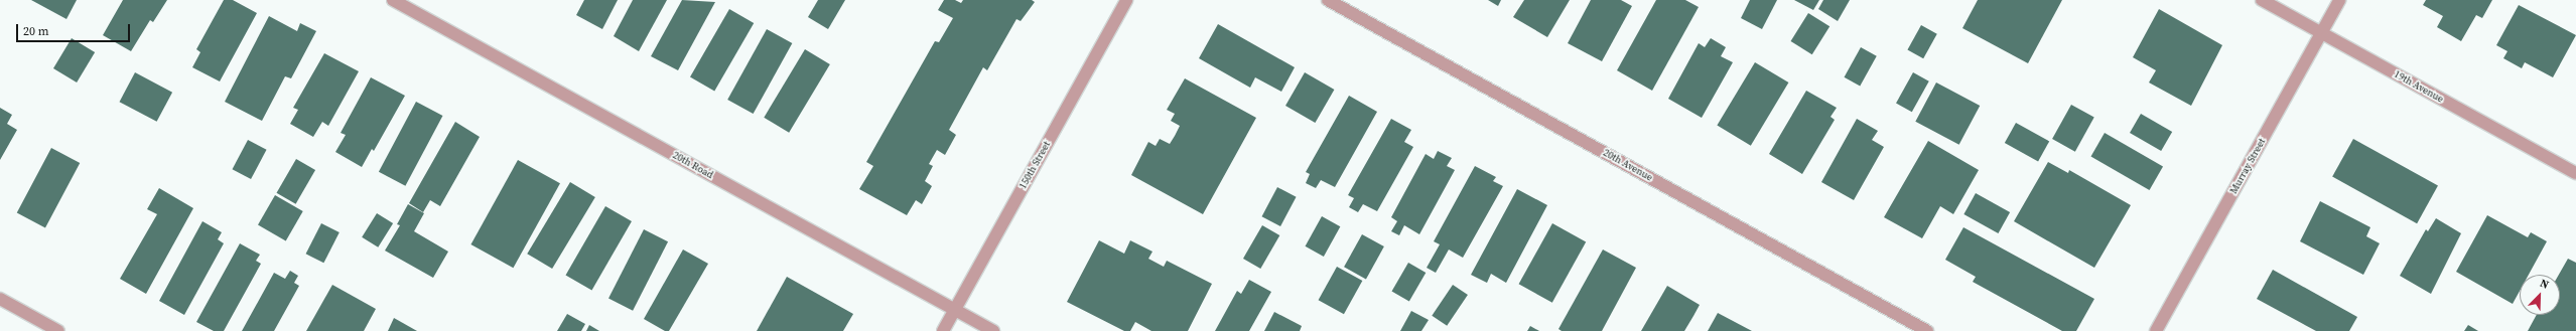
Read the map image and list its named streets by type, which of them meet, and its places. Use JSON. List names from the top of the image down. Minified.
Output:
{"streets":{"street":["19th Avenue","20th Road","150th Street","20th Avenue","Murray Street"]},"crossings":[["19th Avenue","Murray Street"],["20th Road","150th Street"]],"scale_bar":"20 m","north":"top right"}
